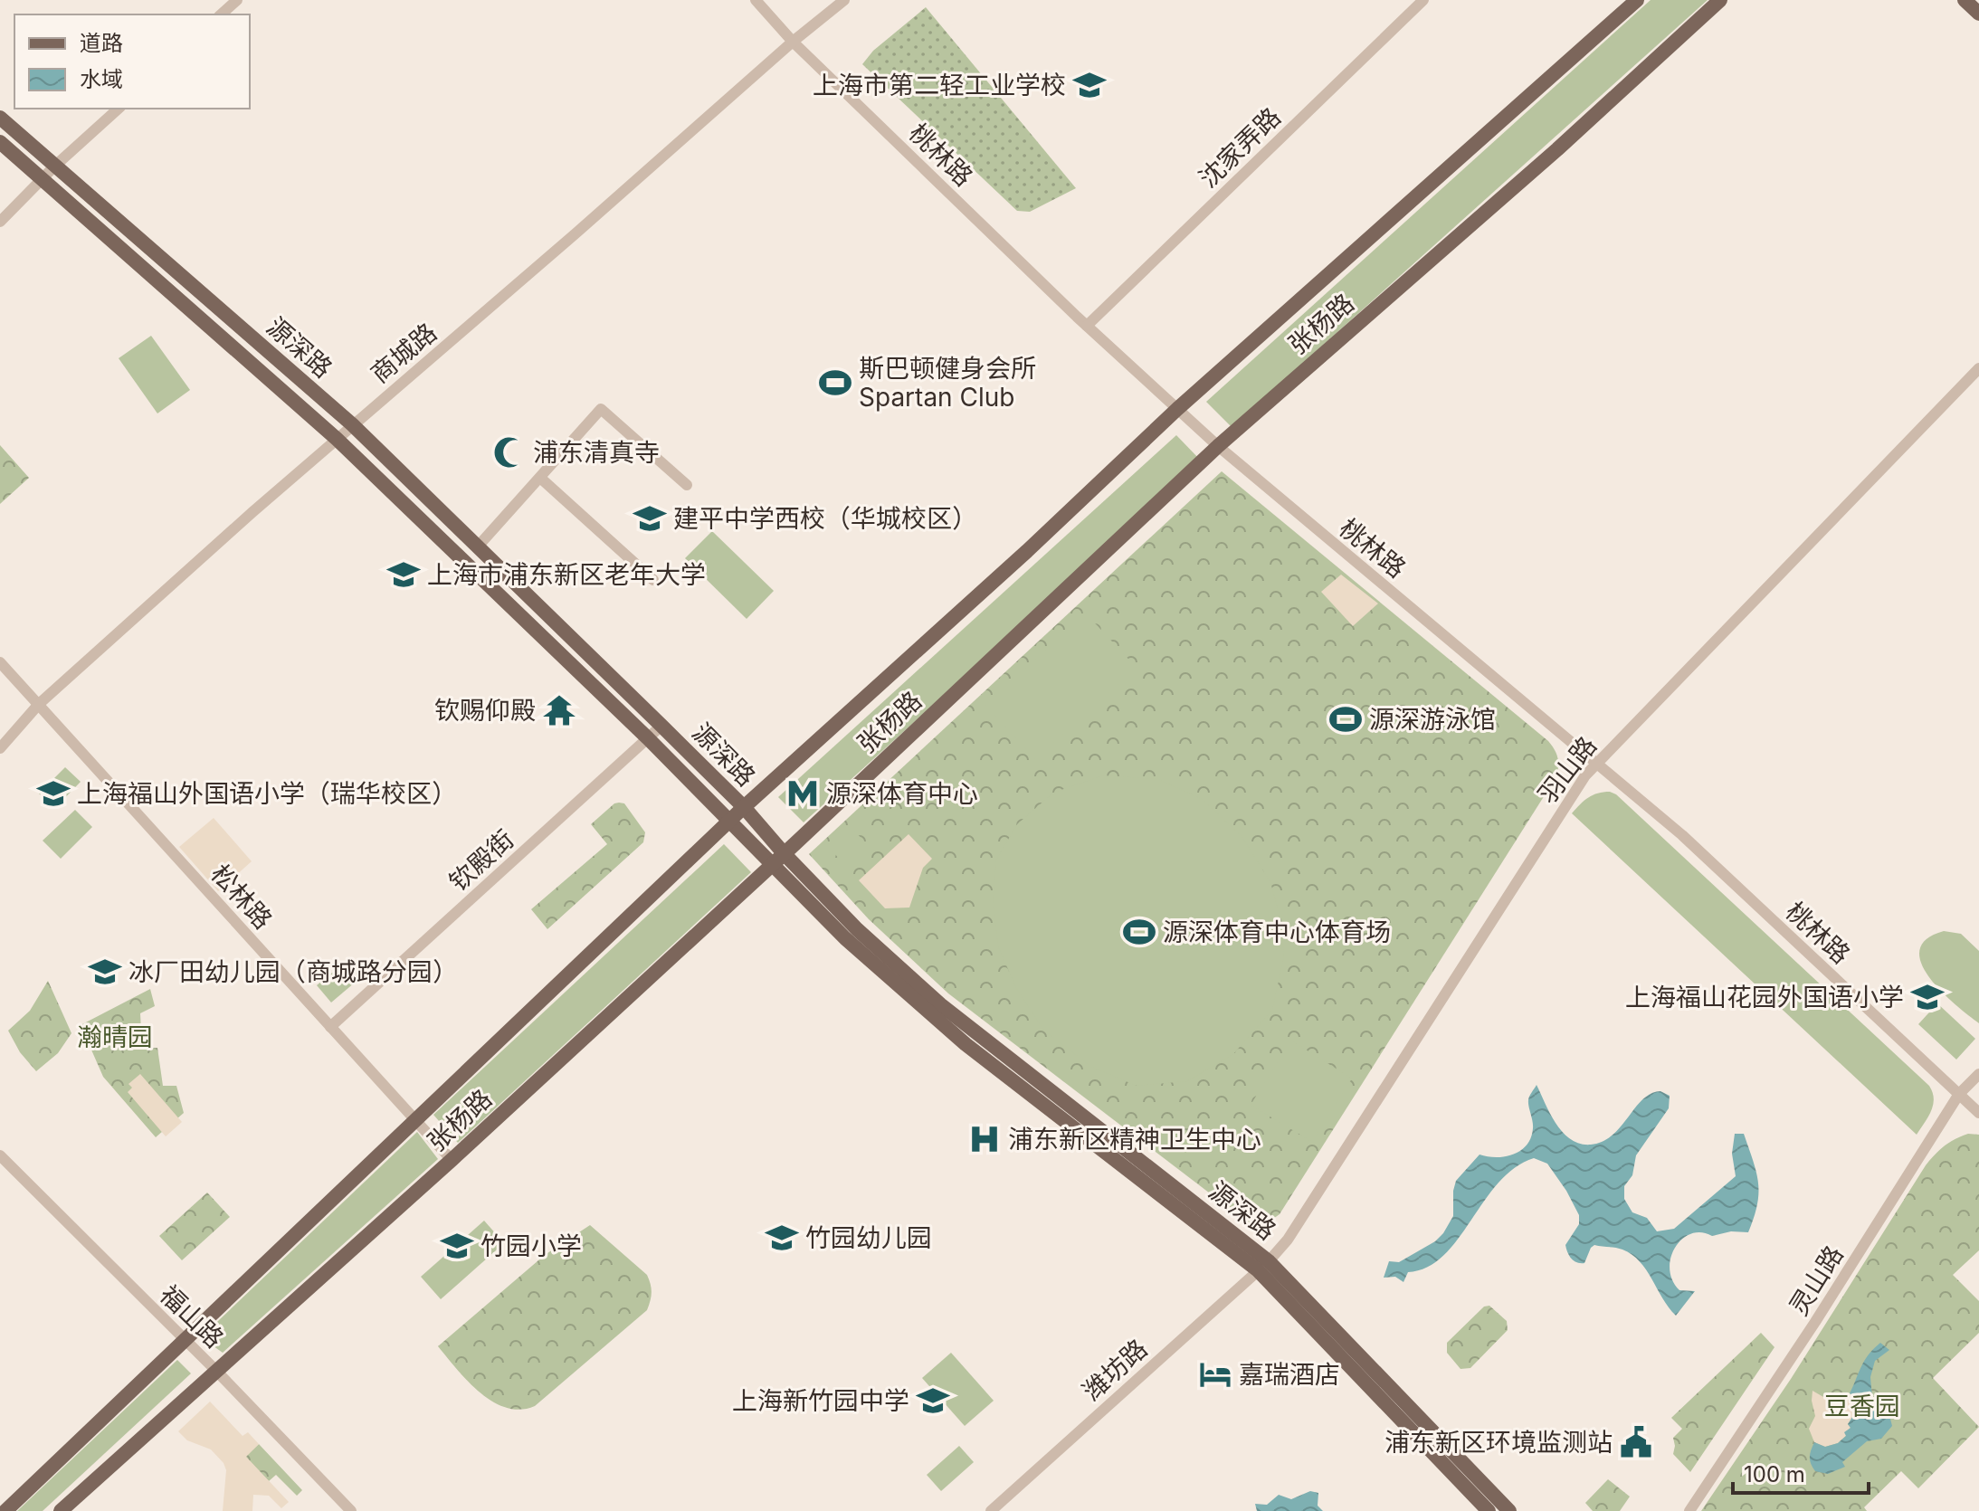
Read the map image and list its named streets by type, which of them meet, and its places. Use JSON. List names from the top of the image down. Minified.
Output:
{"streets":{"main road":["张杨路","源深路"],"street":["沈家弄路","桃林路","商城路","羽山路","钦殿街","松林路","灵山路","福山路","潍坊路"]},"crossings":[["沈家弄路","桃林路"],["桃林路","张杨路"],["桃林路","商城路"],["桃林路","羽山路"],["桃林路","灵山路"],["张杨路","源深路"],["张杨路","松林路"],["张杨路","福山路"],["源深路","商城路"],["源深路","羽山路"],["源深路","钦殿街"],["源深路","潍坊路"],["商城路","松林路"],["羽山路","潍坊路"],["钦殿街","松林路"]],"parks":["瀚晴园","豆香园"],"places":{"school or university":["上海市第二轻工业学校","建平中学西校（华城校区）","上海市浦东新区老年大学","上海福山外国语小学（瑞华校区）","冰厂田幼儿园（商城路分园）","上海福山花园外国语小学","竹园幼儿园","竹园小学","上海新竹园中学"],"sports":["斯巴顿健身会所 Spartan Club","源深游泳馆","源深体育中心体育场"],"mosque":["浦东清真寺"],"temple":["钦赐仰殿"],"metro station":["源深体育中心"],"hospital":["浦东新区精神卫生中心"],"hotel":["嘉瑞酒店"],"public building":["浦东新区环境监测站"]},"legend":["道路","水域"],"scale_bar":"100 m"}
